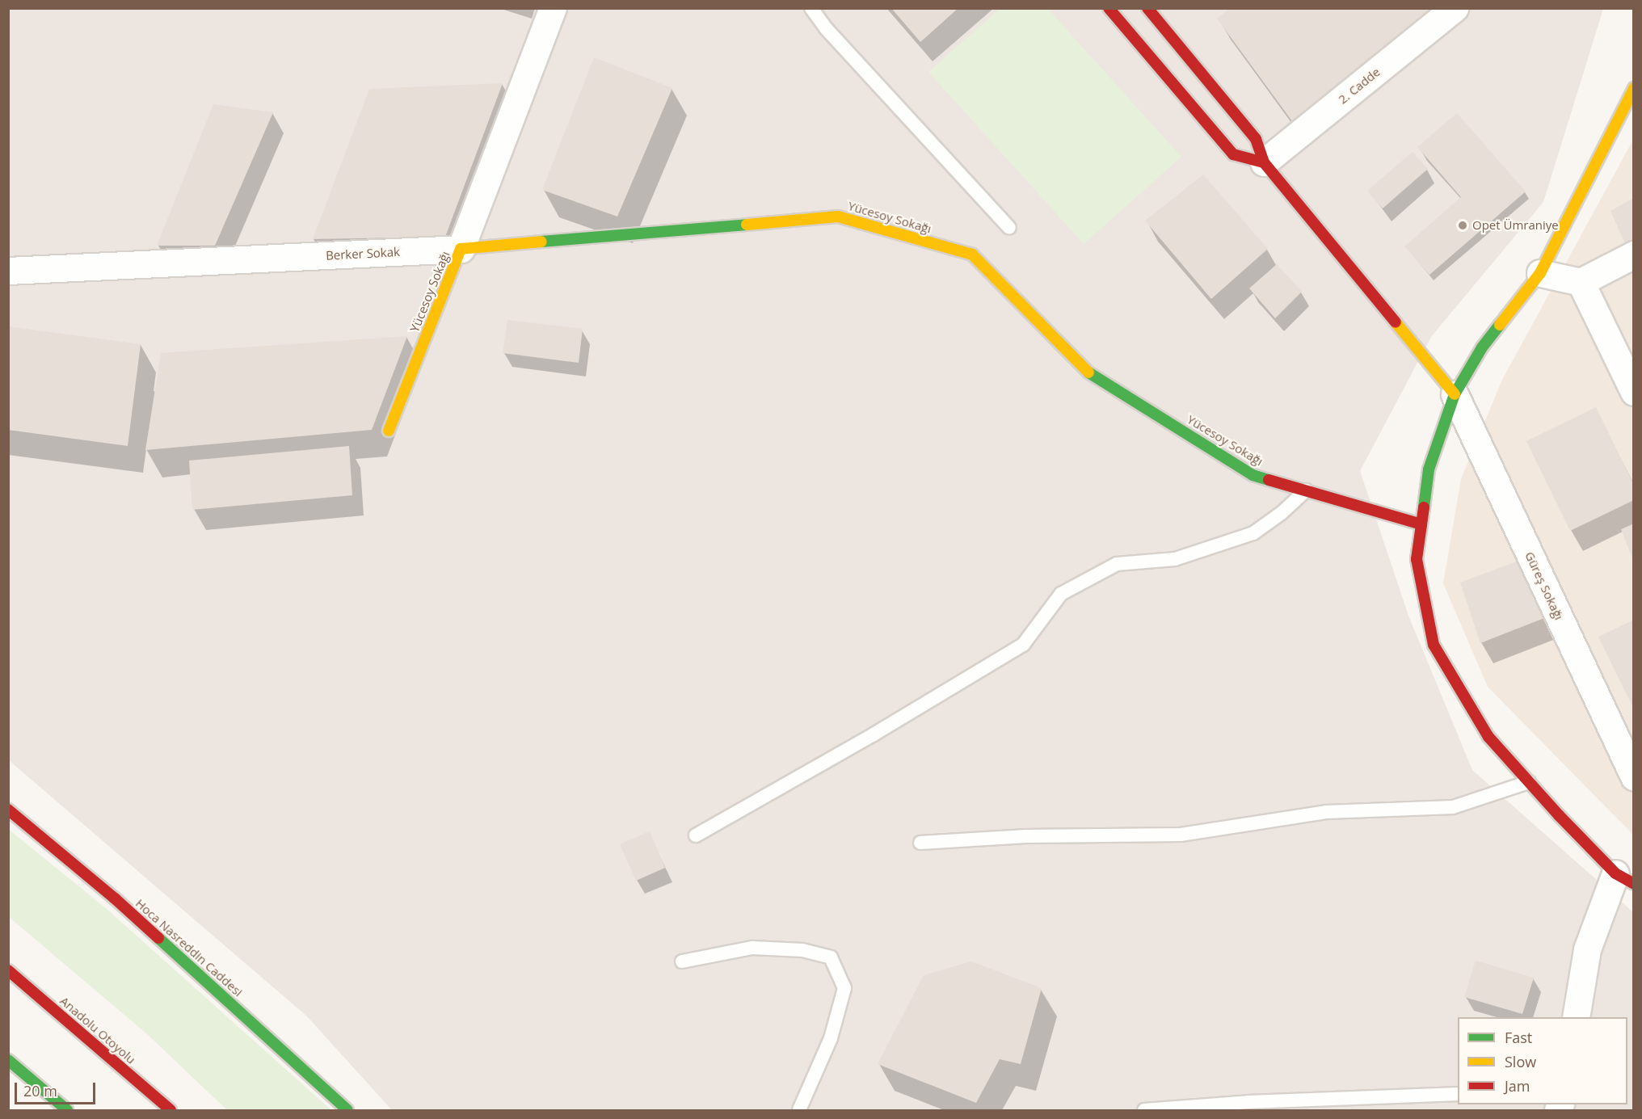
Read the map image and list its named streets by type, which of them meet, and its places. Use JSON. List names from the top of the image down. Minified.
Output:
{"streets":{"main road":["Yücesoy Sokağı","Hoca Nasreddin Caddesi","Anadolu Otoyolu"],"street":["2. Cadde","Berker Sokak","Güreş Sokağı"]},"crossings":[["Yücesoy Sokağı","Berker Sokak"]],"places":["Opet Ümraniye"],"legend":["Fast","Slow","Jam"],"scale_bar":"20 m"}
